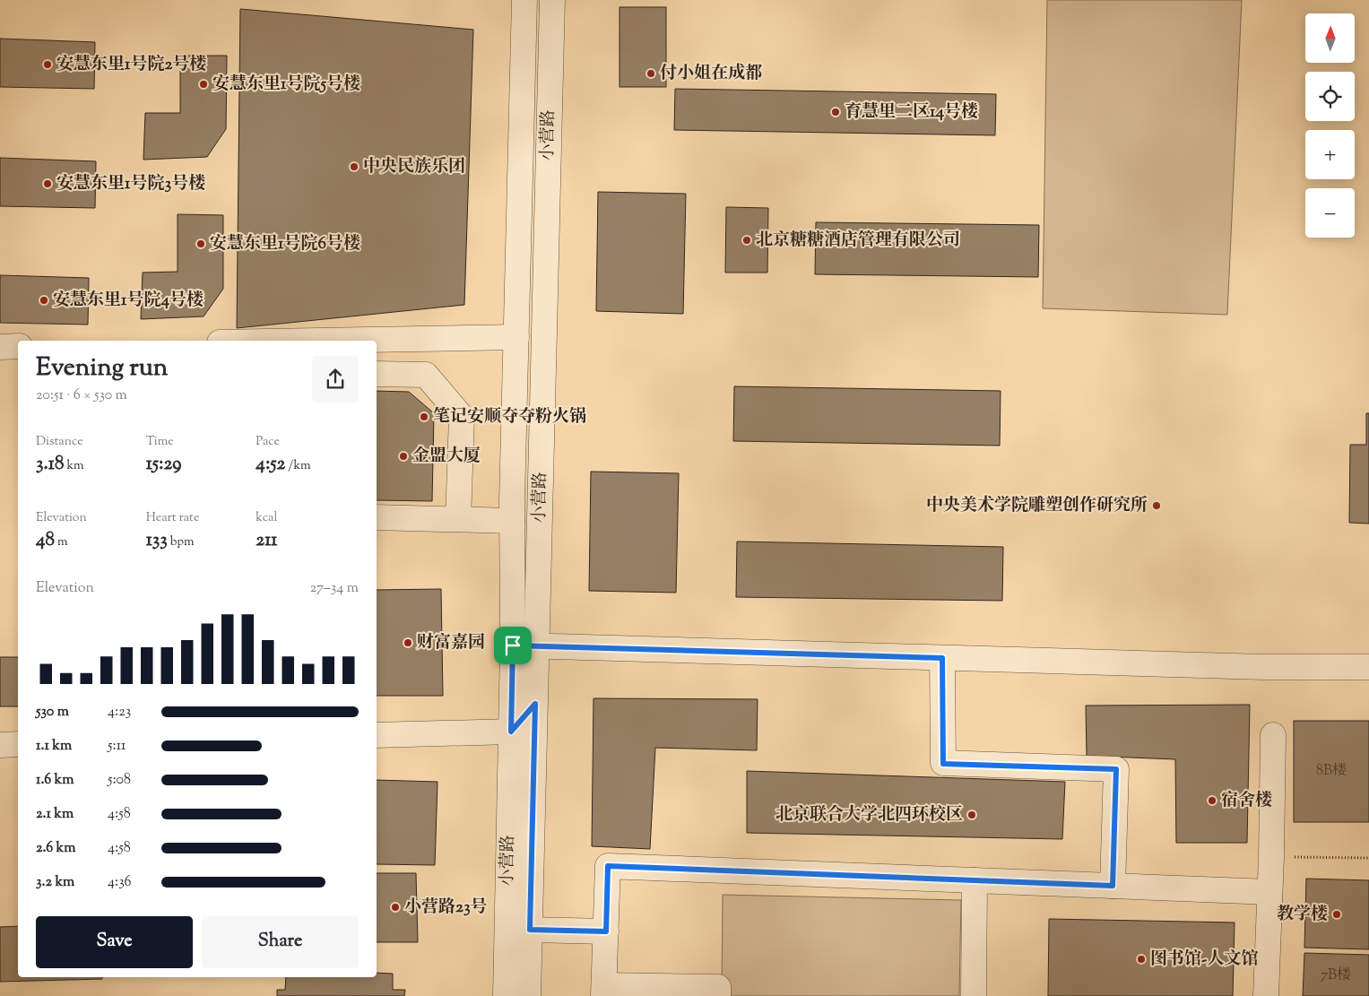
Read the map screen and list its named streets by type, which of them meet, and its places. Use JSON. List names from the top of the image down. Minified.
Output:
{"streets":{"street":["小营路"]},"places":["安慧东里1号院2号楼","付小姐在成都","安慧东里1号院5号楼","育慧里二区14号楼","中央民族乐团","安慧东里1号院3号楼","北京糖糖酒店管理有限公司","安慧东里1号院6号楼","安慧东里1号院4号楼","笔记安顺夺夺粉火锅","金盟大厦","中央美术学院雕塑创作研究所","财富嘉园","宿舍楼","北京联合大学北四环校区","小营路23号","教学楼","图书馆-人文馆"],"house_numbers":["8B楼","7B楼"],"north":"top","page":{"map_buttons":["+","−"],"heading":["Evening run","20:51 · 6 × 530 m"],"stats":[["Distance","3.18 km"],["Time","15:29"],["Pace","4:52 /km"],["Elevation","48 m"],["Heart rate","133 bpm"],["kcal","211"]],"chart":["Elevation","27–34 m"],"list":[{"name":"530 m","note":"4:23"},{"name":"1.1 km","note":"5:11"},{"name":"1.6 km","note":"5:08"},{"name":"2.1 km","note":"4:58"},{"name":"2.6 km","note":"4:58"},{"name":"3.2 km","note":"4:36"}],"buttons":["Save","Share"]}}
